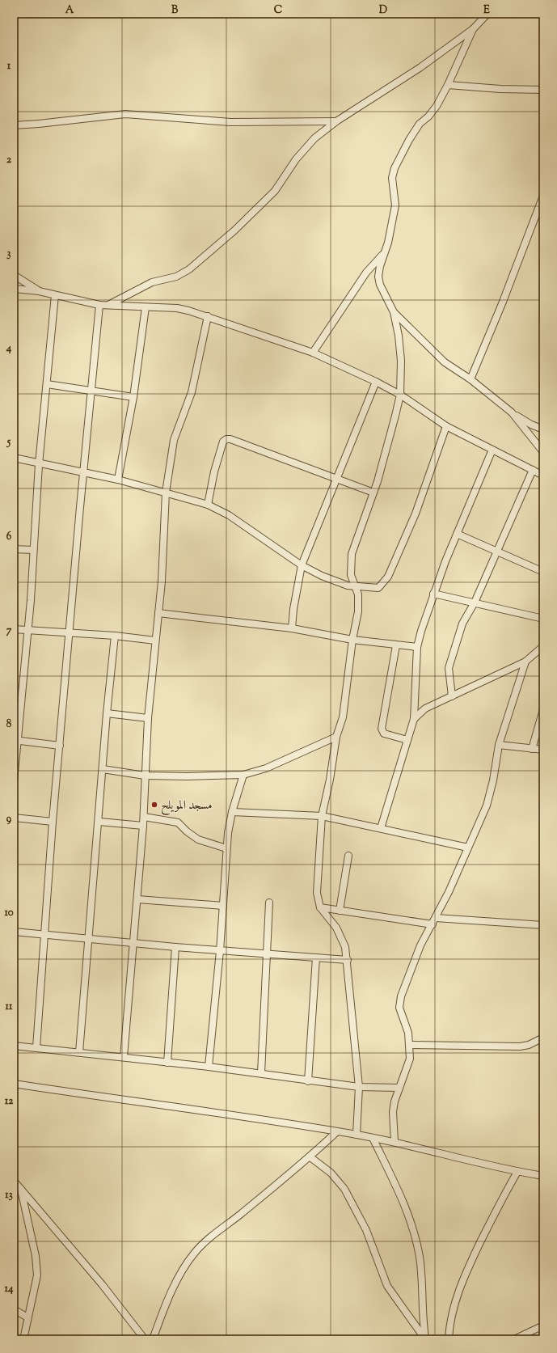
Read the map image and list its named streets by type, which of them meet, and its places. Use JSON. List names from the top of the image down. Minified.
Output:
{"places":["مسجد المويلح"],"grid":{"columns":["A","B","C","D","E"],"rows":["1","2","3","4","5","6","7","8","9","10","11","12","13","14"]}}
